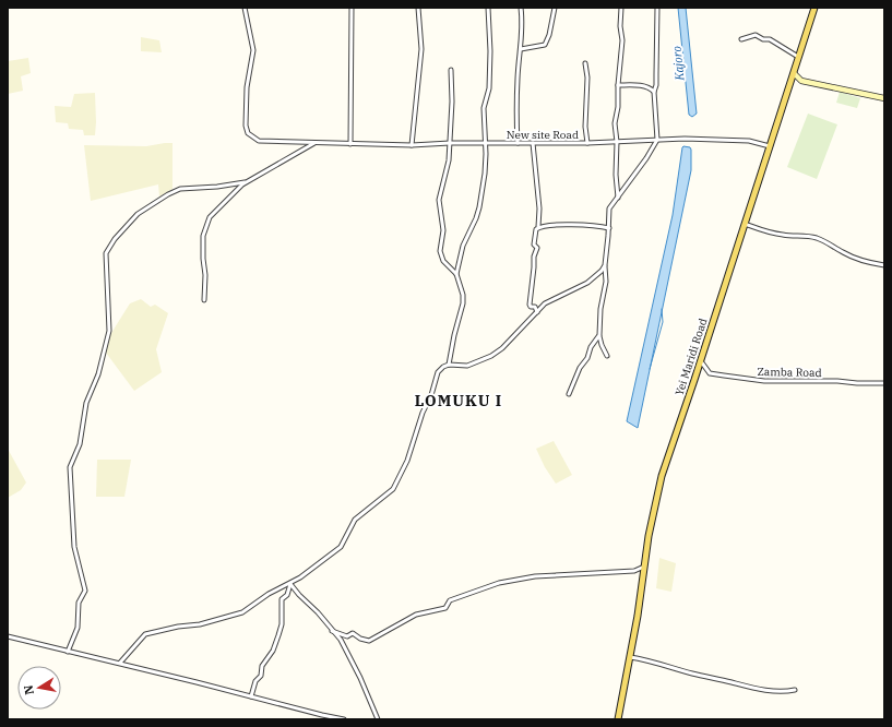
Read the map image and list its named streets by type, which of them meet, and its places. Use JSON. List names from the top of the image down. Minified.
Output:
{"streets":{"main road":["Yei Maridi Road"],"street":["New site Road","Zamba Road"]},"crossings":[["New site Road","Yei Maridi Road"],["Yei Maridi Road","Zamba Road"]],"districts":["LOMUKU I"],"water":["Kajoro"],"north":"left"}
